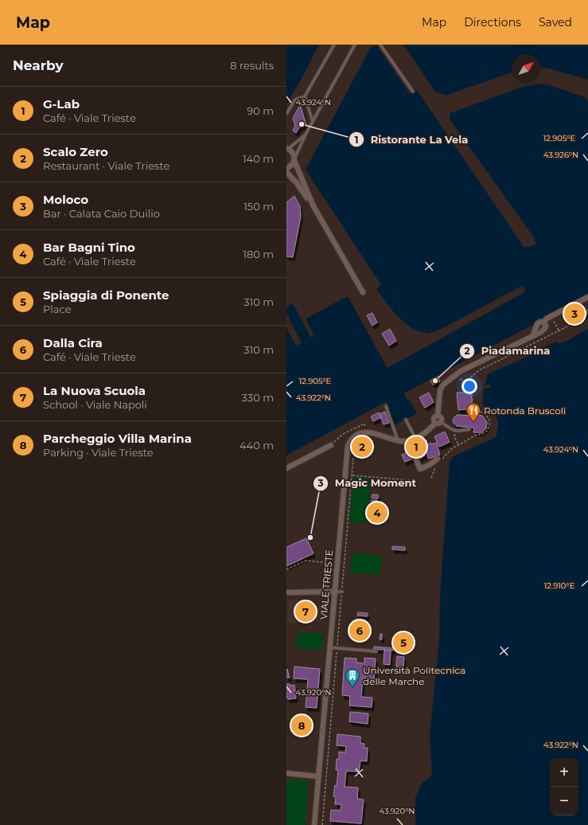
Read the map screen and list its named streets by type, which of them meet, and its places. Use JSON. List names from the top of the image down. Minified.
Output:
{"streets":{"street":["VIALE TRIESTE"]},"places":{"other":["Ristorante La Vela","Piadamarina","Magic Moment"],"restaurant":["Rotonda Bruscoli"],"building":["Università Politecnica delle Marche"]},"north":"top right","page":{"header":"Map","nav":["Map","Directions","Saved"],"heading":["Nearby","8 results"],"list":[{"mark":"1","name":"G-Lab","note":"Café · Viale Trieste","value":"90 m"},{"mark":"2","name":"Scalo Zero","note":"Restaurant · Viale Trieste","value":"140 m"},{"mark":"3","name":"Moloco","note":"Bar · Calata Caio Duilio","value":"150 m"},{"mark":"4","name":"Bar Bagni Tino","note":"Café · Viale Trieste","value":"180 m"},{"mark":"5","name":"Spiaggia di Ponente","note":"Place","value":"310 m"},{"mark":"6","name":"Dalla Cira","note":"Café · Viale Trieste","value":"310 m"},{"mark":"7","name":"La Nuova Scuola","note":"School · Viale Napoli","value":"330 m"},{"mark":"8","name":"Parcheggio Villa Marina","note":"Parking · Viale Trieste","value":"440 m"}],"pins":["3","1","2","4","7","6","5","8"],"map_buttons":["+","−"]},"coordinates":["43.924°N","12.905°E","43.926°N","43.922°N","12.910°E","43.920°N"]}
